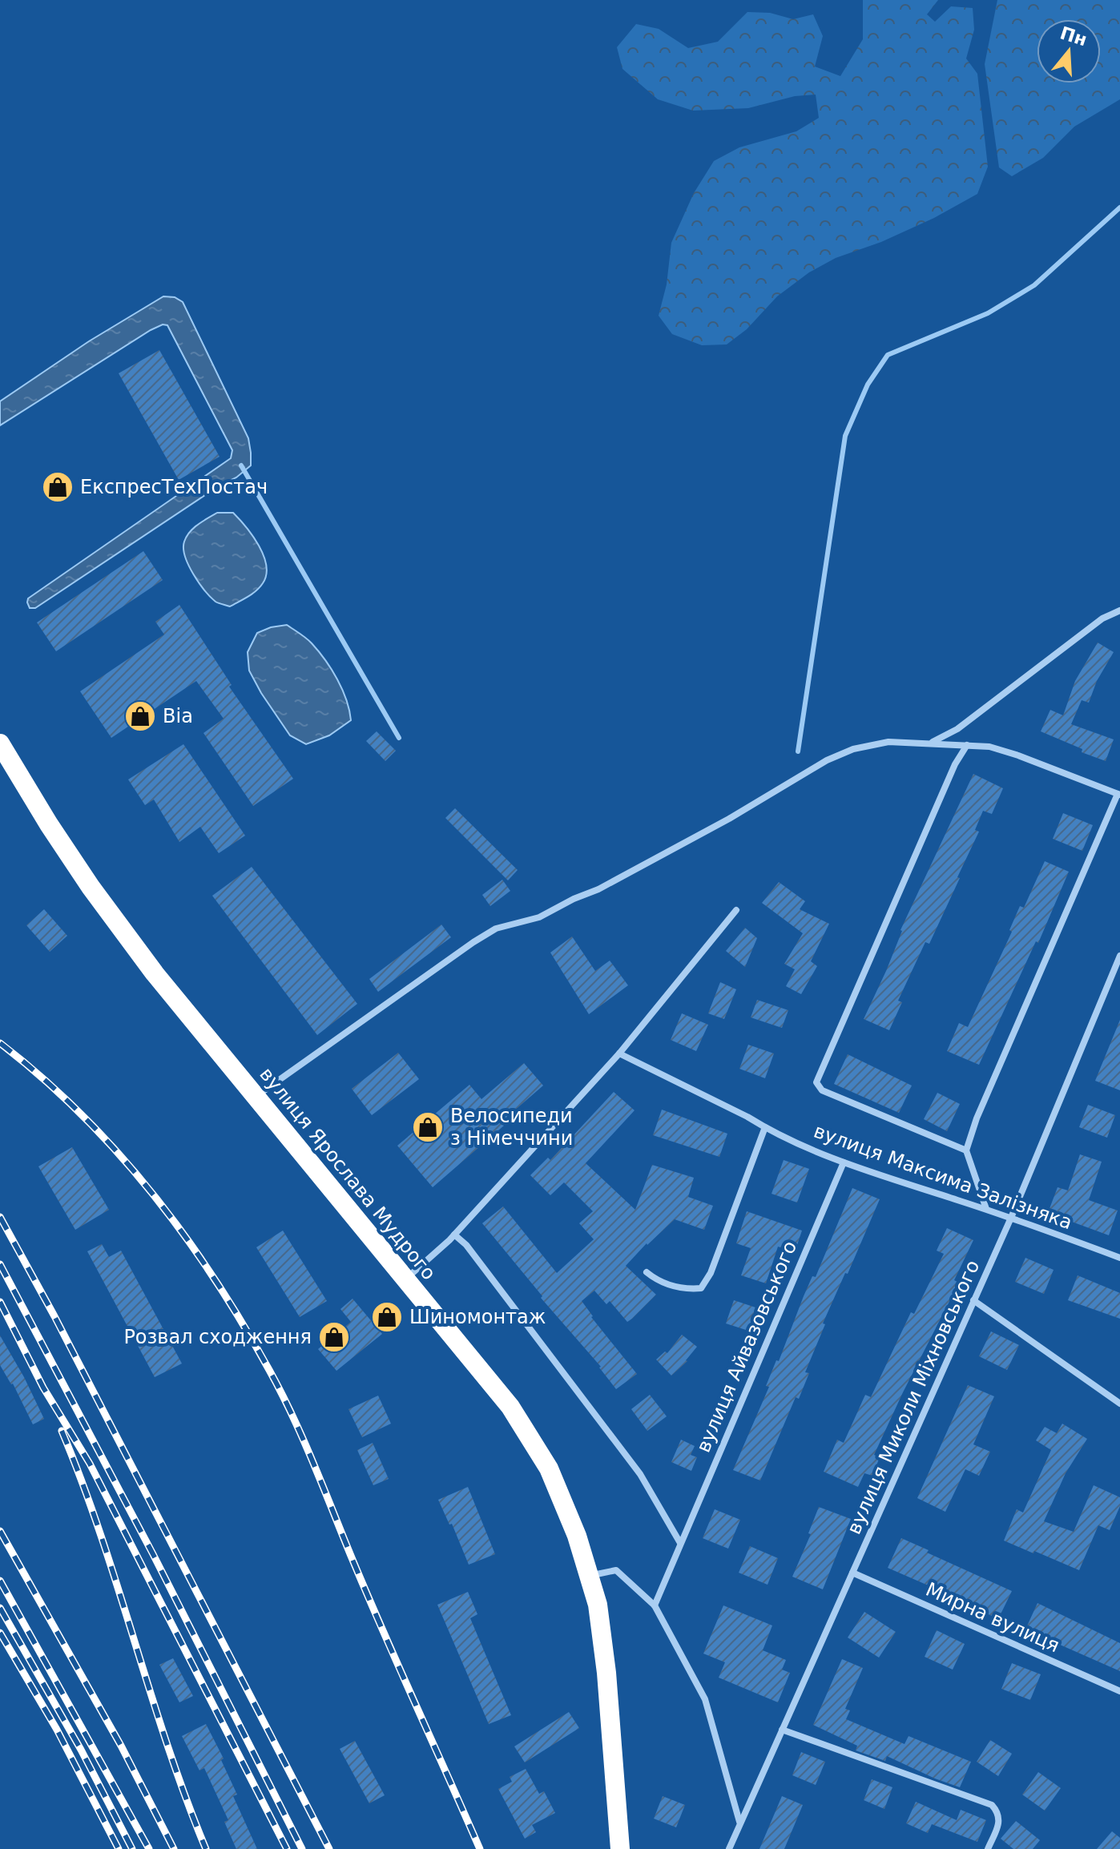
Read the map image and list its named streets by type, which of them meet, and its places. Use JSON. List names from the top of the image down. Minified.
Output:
{"streets":{"highway":["вулиця Ярослава Мудрого"],"street":["вулиця Максима Залізняка","вулиця Айвазовського","вулиця Миколи Міхновського","Мирна вулиця"]},"crossings":[["вулиця Максима Залізняка","вулиця Айвазовського"],["вулиця Максима Залізняка","вулиця Миколи Міхновського"],["вулиця Миколи Міхновського","Мирна вулиця"]],"places":{"shop":["ЕкспресТехПостач","Віа","Велосипеди з Німеччини","Шиномонтаж","Розвал сходження"]},"north":"top"}
